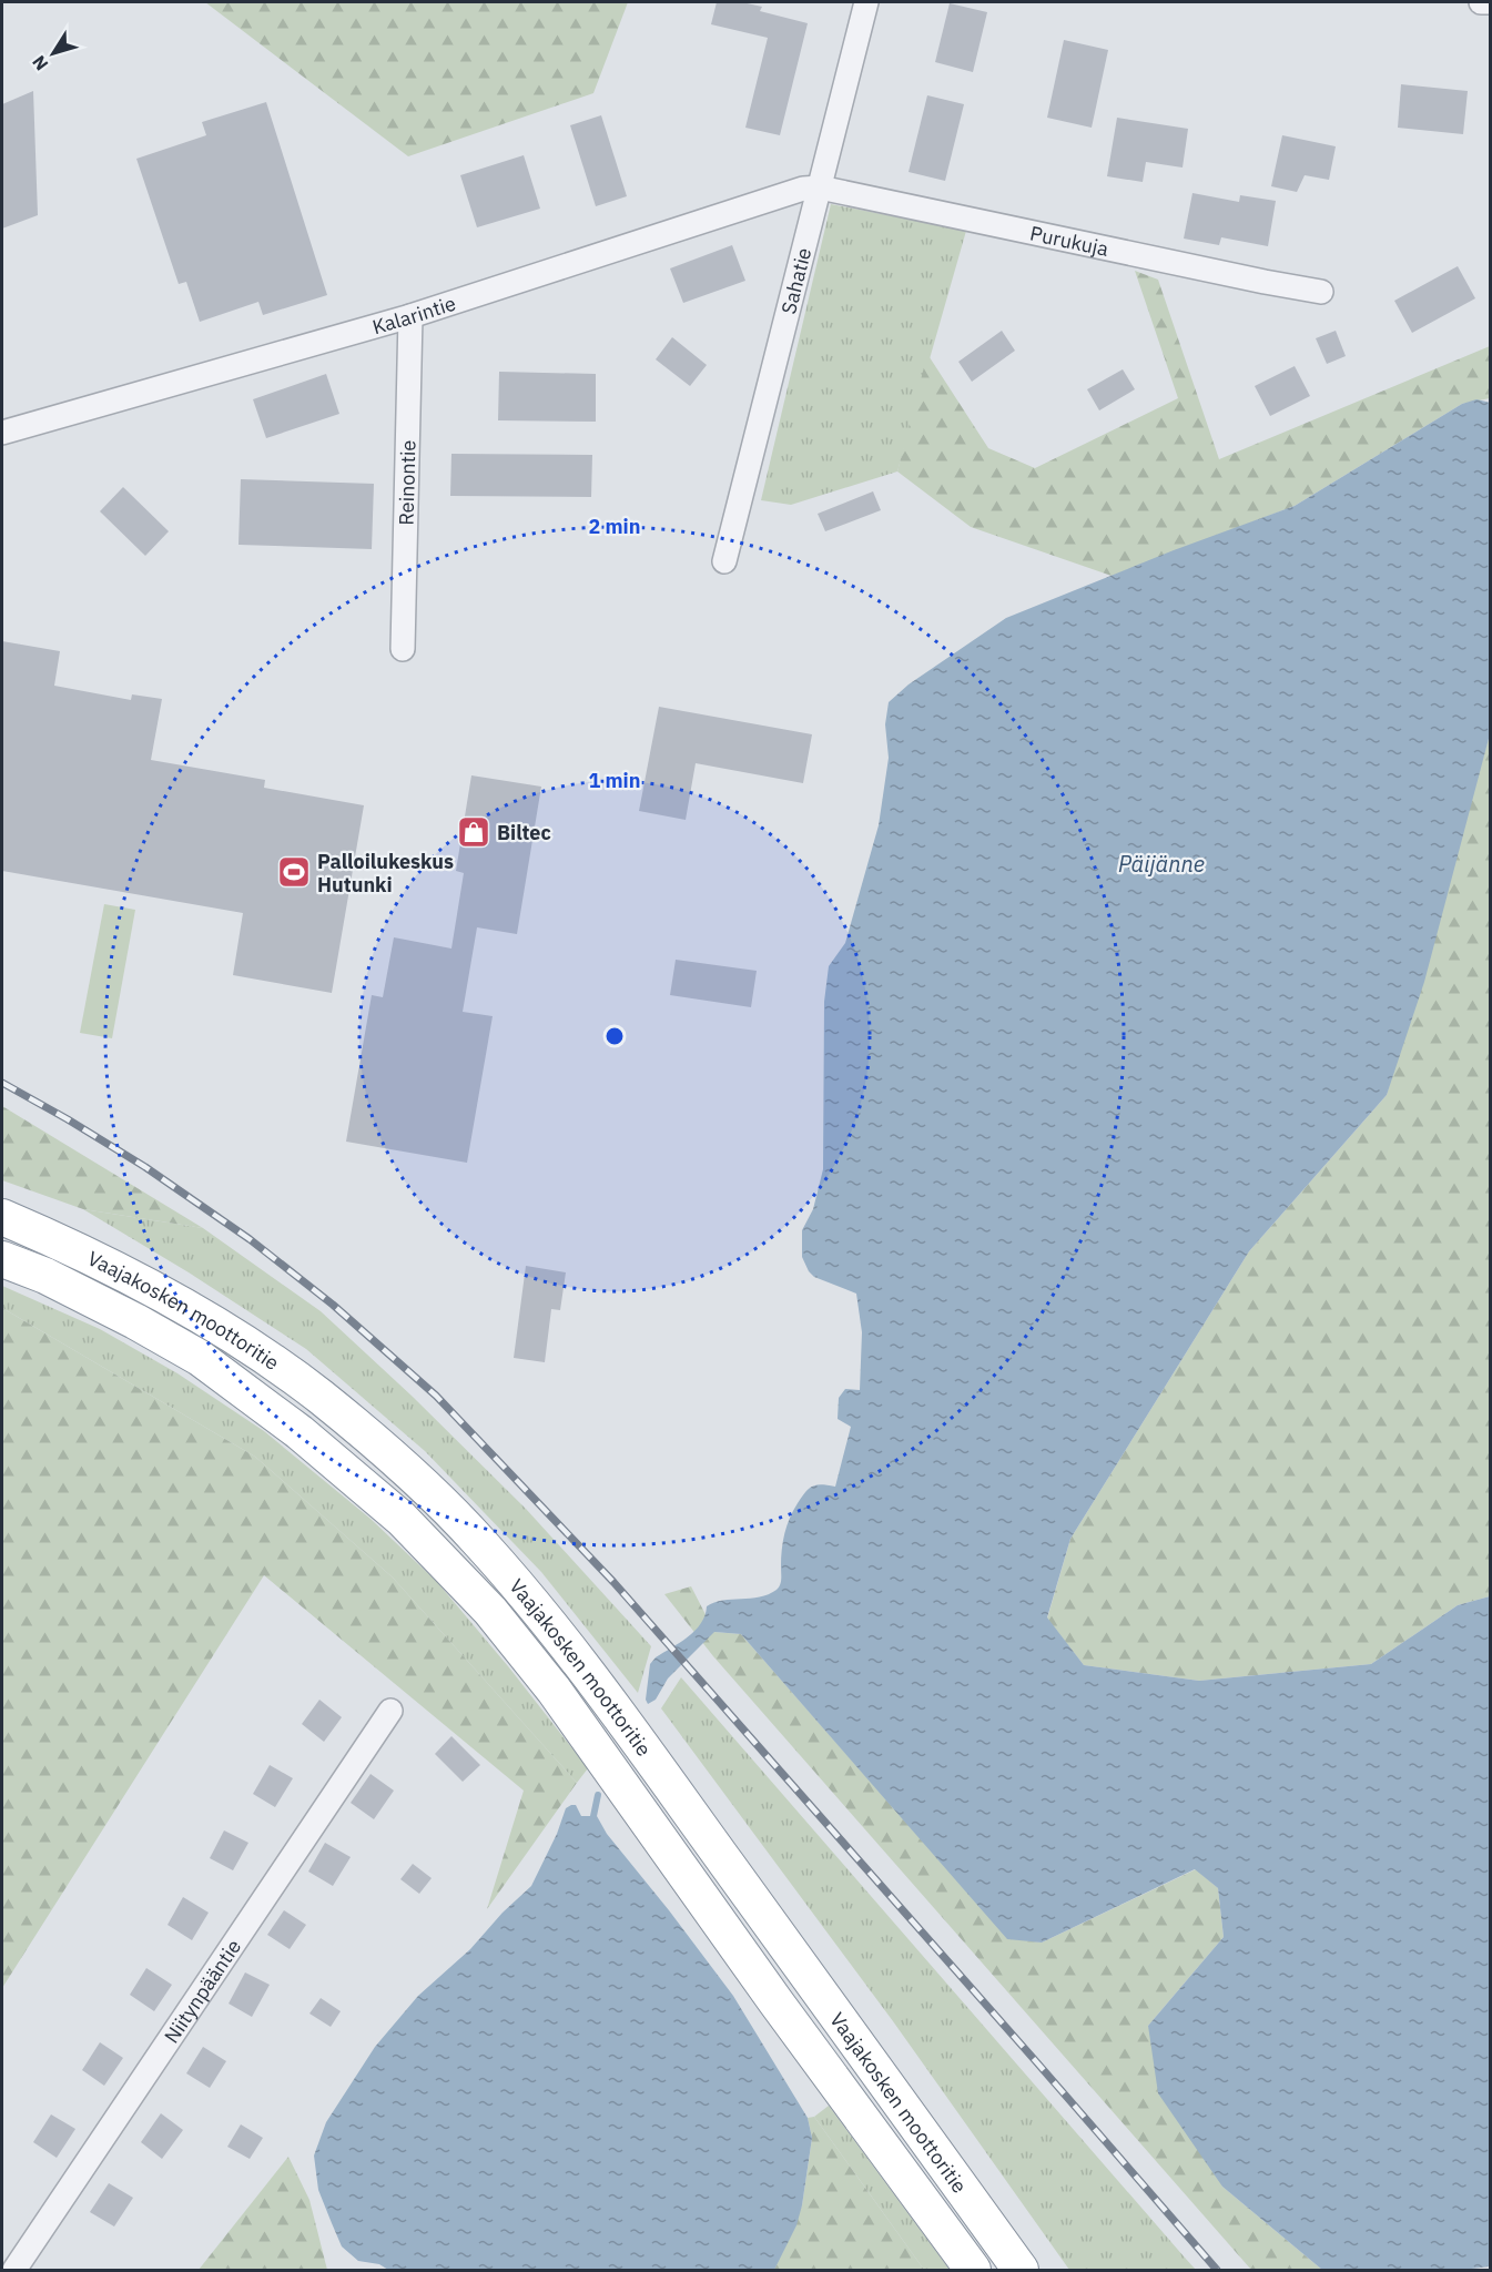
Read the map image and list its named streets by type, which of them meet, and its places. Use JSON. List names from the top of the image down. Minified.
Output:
{"streets":{"highway":["Vaajakosken moottoritie"],"street":["Purukuja","Sahatie","Kalarintie","Reinontie","Niitynpääntie"]},"crossings":[["Purukuja","Sahatie"],["Purukuja","Kalarintie"],["Sahatie","Kalarintie"],["Kalarintie","Reinontie"]],"water":["Päijänne"],"places":{"shop":["Biltec"],"sports":["Palloilukeskus Hutunki"]},"north":"bottom left","rings":["2 min","1 min"]}
